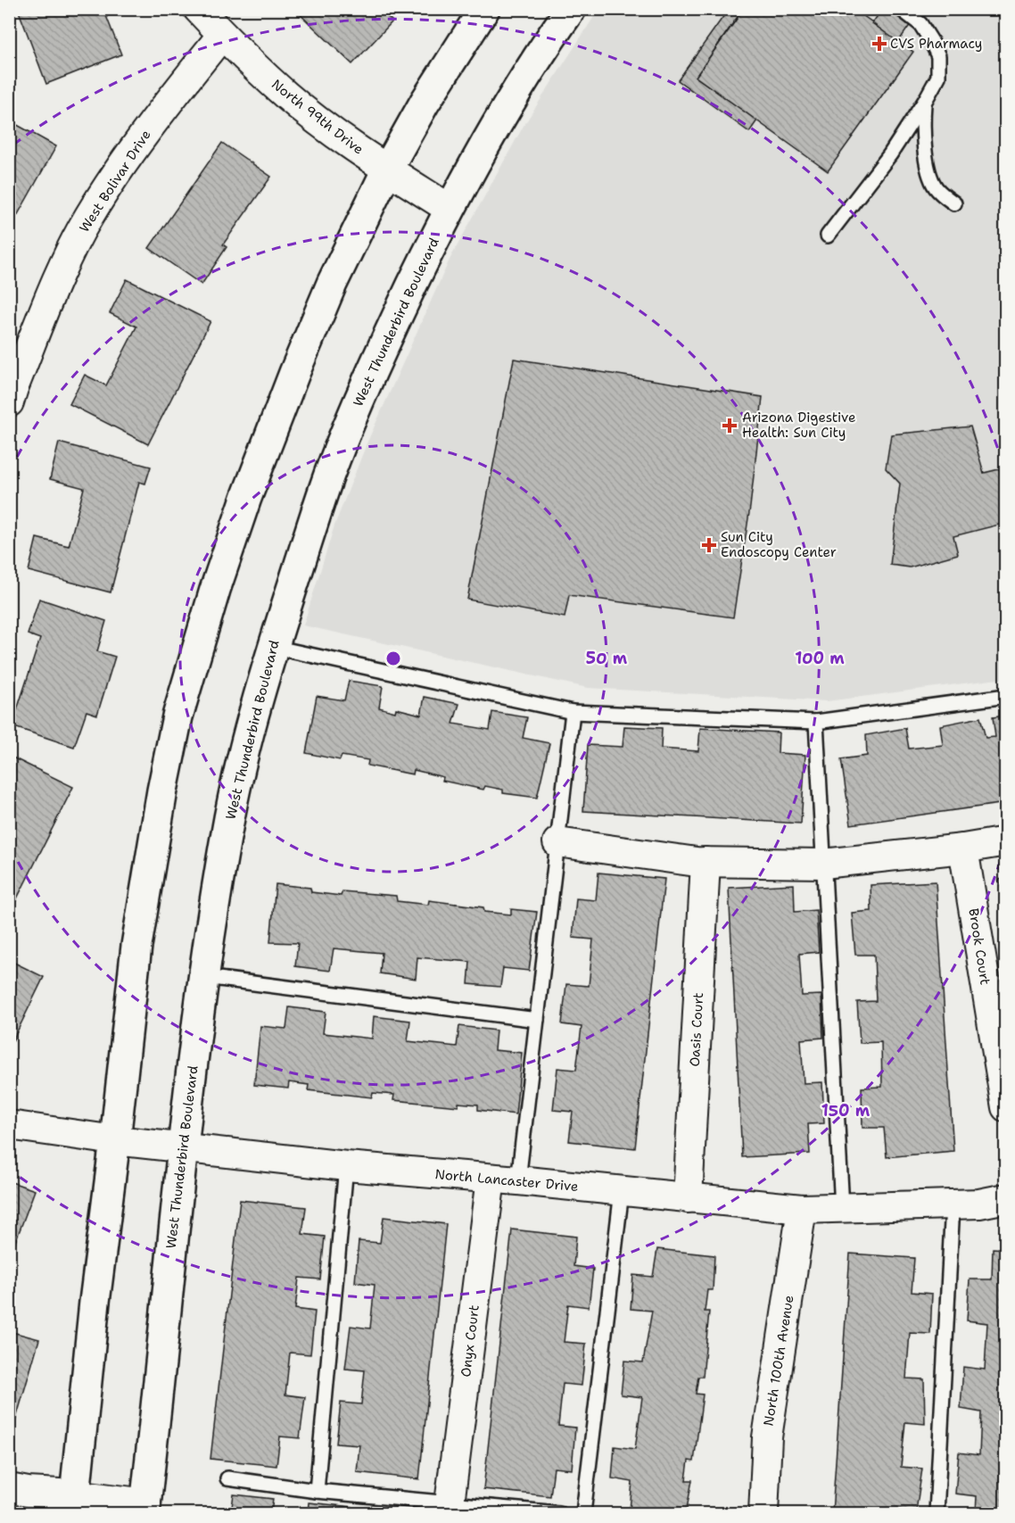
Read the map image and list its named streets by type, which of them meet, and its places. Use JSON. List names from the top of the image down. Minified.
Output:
{"streets":{"street":["North 99th Drive","West Bolivar Drive","West Thunderbird Boulevard","Brook Court","Oasis Court","North Lancaster Drive","Onyx Court","North 100th Avenue"]},"crossings":[["North 99th Drive","West Bolivar Drive"],["North 99th Drive","West Thunderbird Boulevard"],["West Thunderbird Boulevard","North Lancaster Drive"],["Oasis Court","North Lancaster Drive"],["North Lancaster Drive","Onyx Court"],["North Lancaster Drive","North 100th Avenue"]],"places":{"health":["CVS Pharmacy","Arizona Digestive Health: Sun City","Sun City Endoscopy Center"]},"rings":["50 m","100 m","150 m"]}
